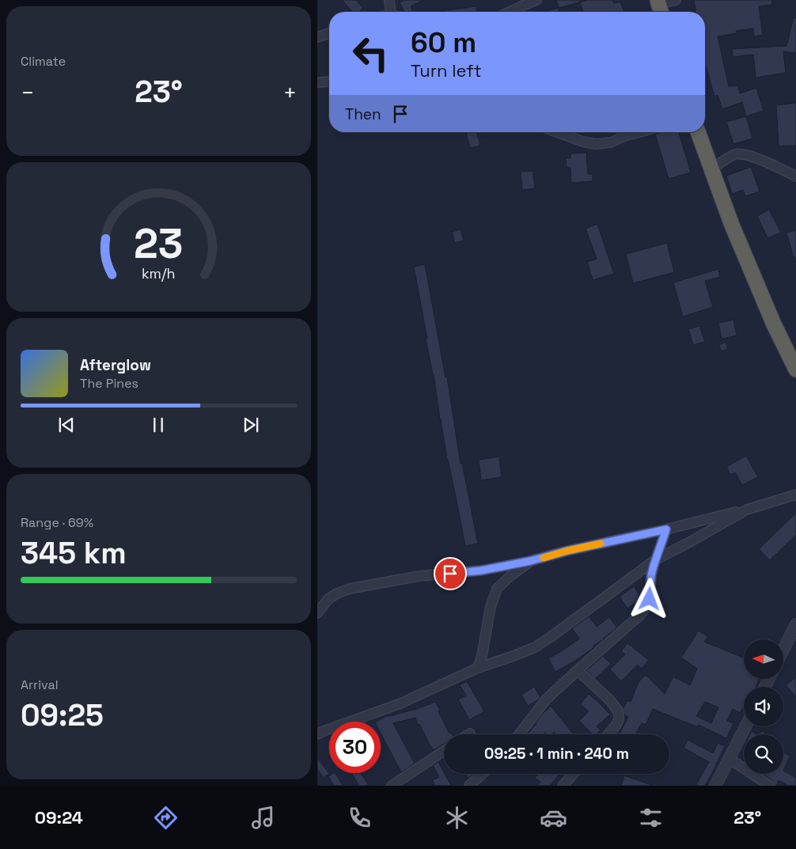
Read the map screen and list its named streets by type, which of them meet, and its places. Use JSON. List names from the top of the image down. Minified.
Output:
{"north":"left","page":{"tile":["Climate",["Range · 69%","345 km"],["Arrival","09:25"]],"turn":["60 m","Turn left"],"heat":["−","23°","+"],"then":"Then","song":["Afterglow","The Pines"],"limit":"30","trip":"09:25 · 1 min · 240 m","tabs":["09:24","23°"],"gauge":["23","km/h"]}}
